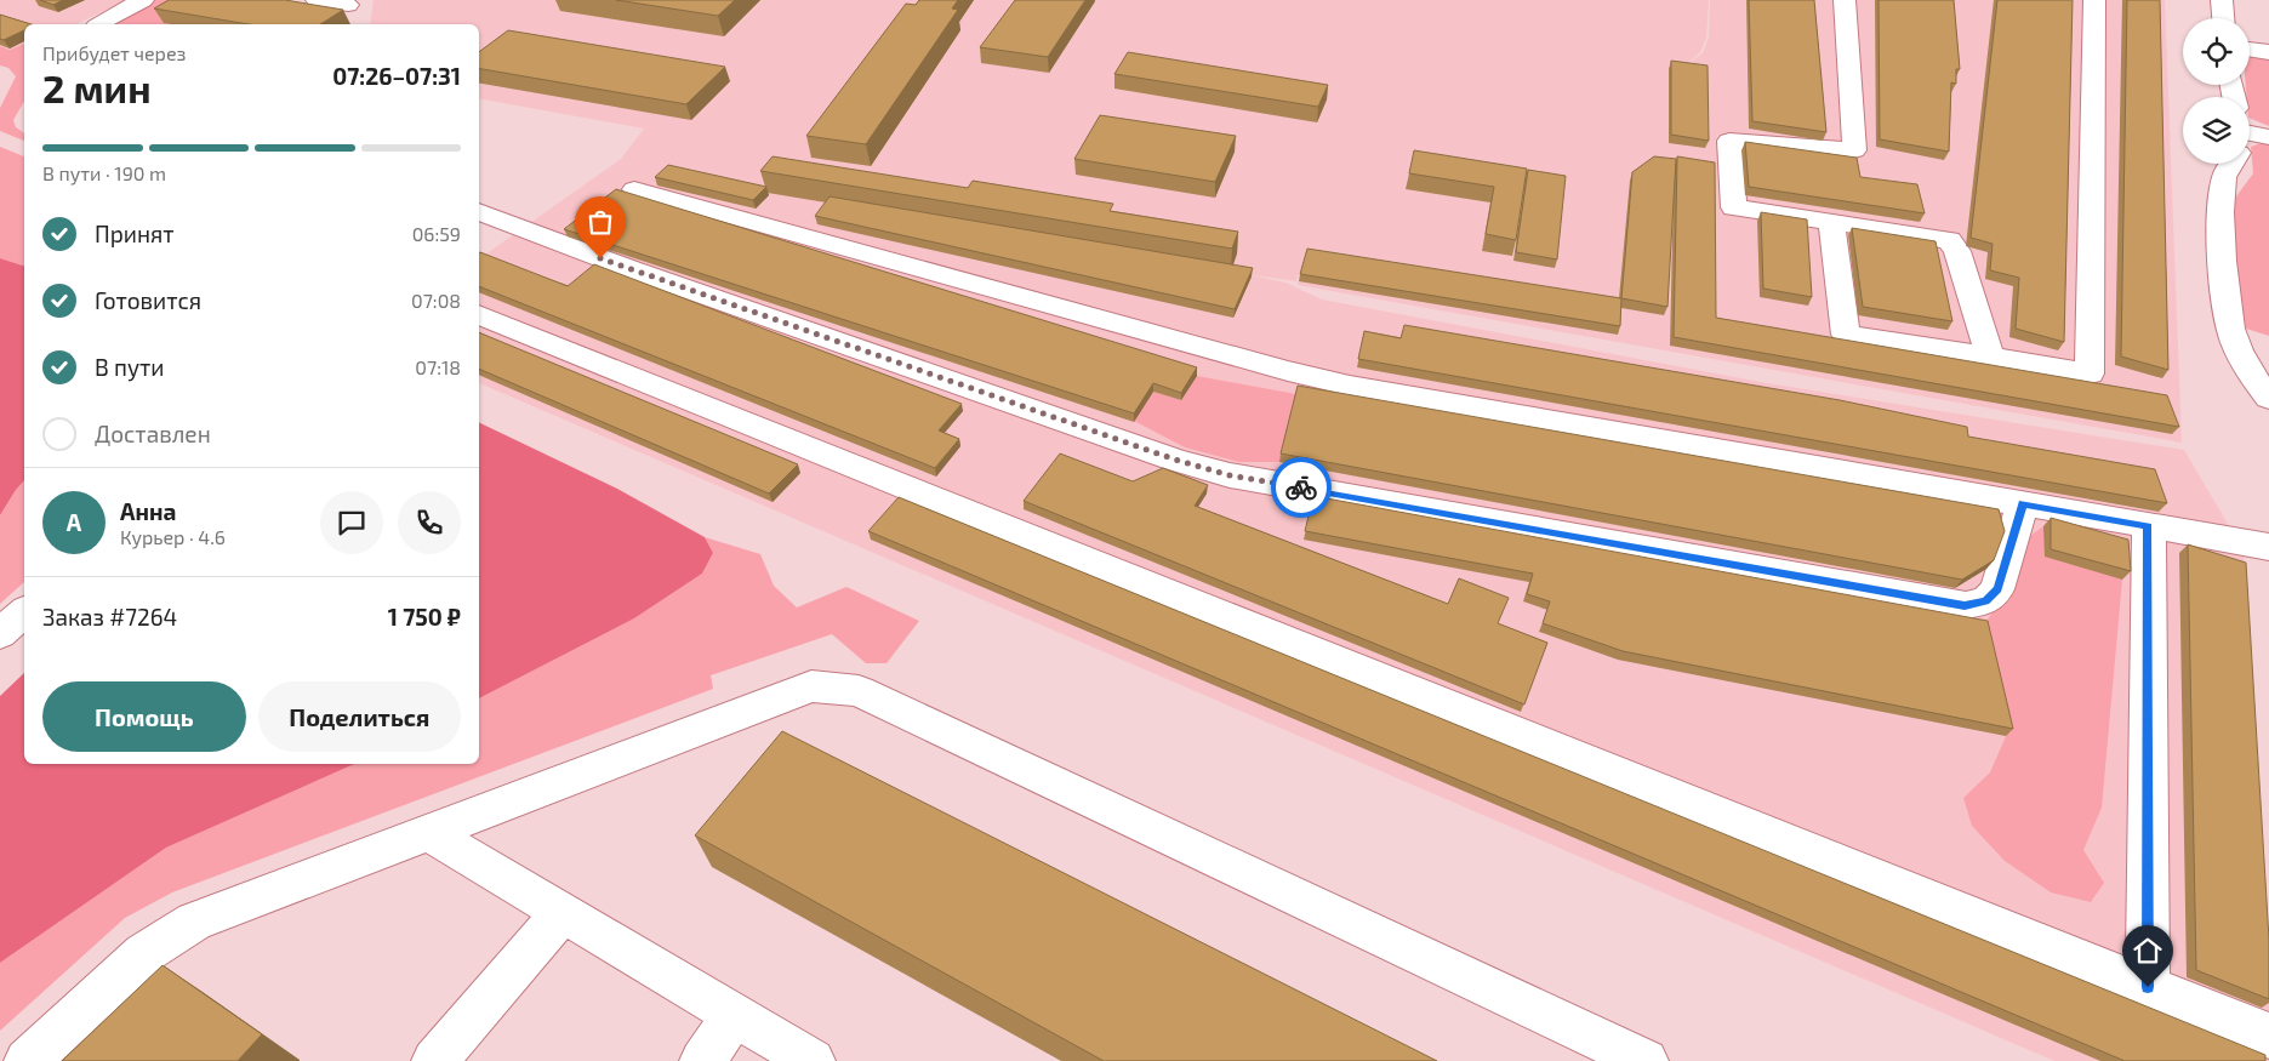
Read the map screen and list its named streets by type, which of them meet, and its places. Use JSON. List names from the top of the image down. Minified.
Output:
{"page":{"heading":["2 мин","Прибудет через","07:26–07:31"],"panel":["Анна","Курьер · 4.6","Заказ #7264","1 750 ₽"],"bar":"В пути · 190 m","list":[["Принят","06:59"],["Готовится","07:08"],["В пути","07:18"],"Доставлен"],"round":"А","buttons":["Помощь","Поделиться"]}}
